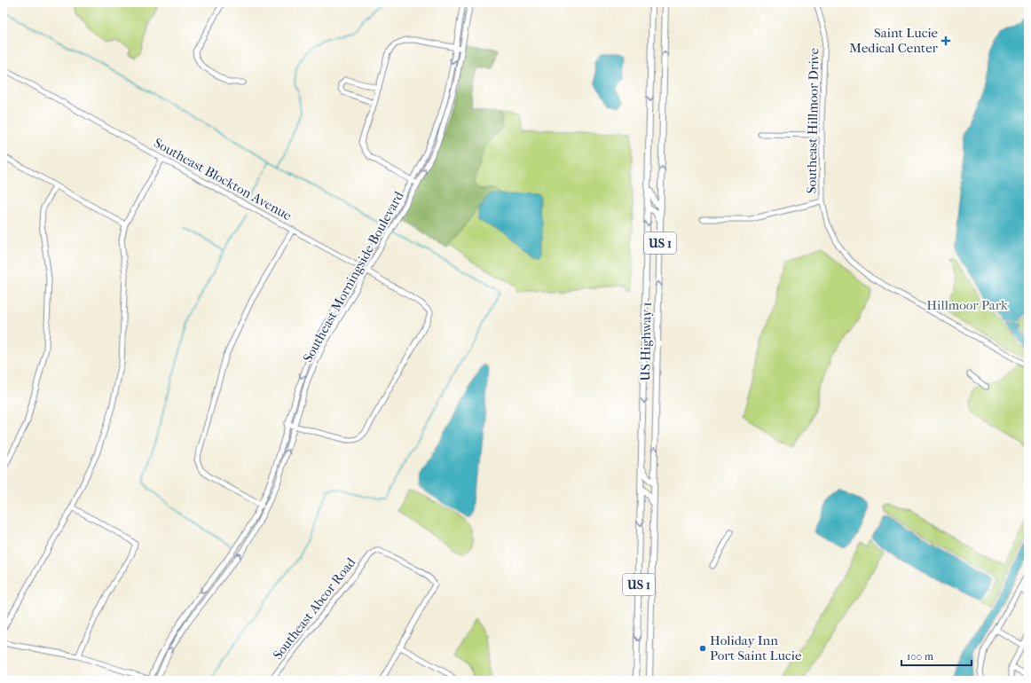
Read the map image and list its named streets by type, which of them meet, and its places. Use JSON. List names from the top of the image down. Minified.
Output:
{"streets":{"main road":["US 1","US Highway 1"],"street":["Southeast Hillmoor Drive","Southeast Blockton Avenue","Southeast Morningside Boulevard","Southeast Abcor Road"]},"crossings":[["Southeast Blockton Avenue","Southeast Morningside Boulevard"]],"parks":["Hillmoor Park"],"places":{"health":["Saint Lucie Medical Center"],"other":["Holiday Inn Port Saint Lucie"]},"scale_bar":"100 m"}
